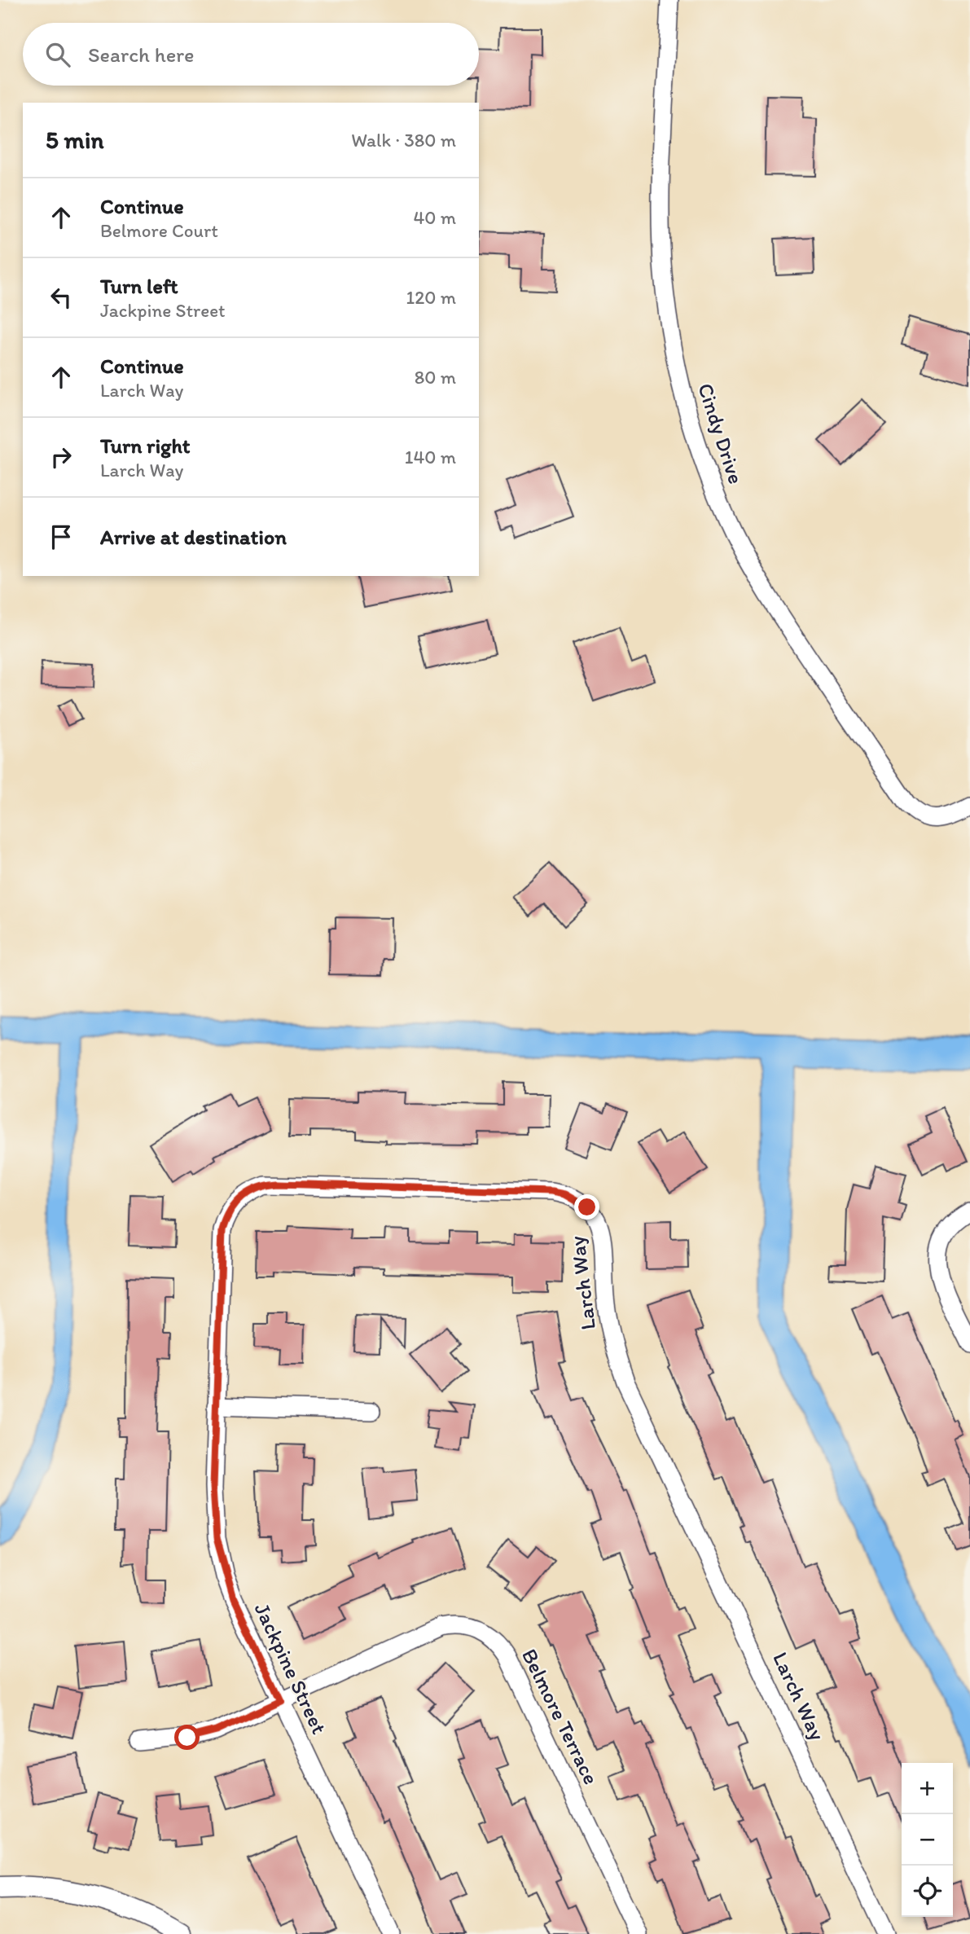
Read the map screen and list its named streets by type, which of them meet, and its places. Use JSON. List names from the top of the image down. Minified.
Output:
{"streets":{"street":["Cindy Drive","Larch Way","Jackpine Street","Belmore Terrace"]},"crossings":[["Larch Way","Jackpine Street"],["Jackpine Street","Belmore Terrace"]],"page":{"search":"Search here","heading":["5 min","Walk · 380 m"],"list":[["Continue","Belmore Court","40 m"],["Turn left","Jackpine Street","120 m"],["Continue","Larch Way","80 m"],["Turn right","Larch Way","140 m"],"Arrive at destination"],"map_buttons":["+","−"]}}
